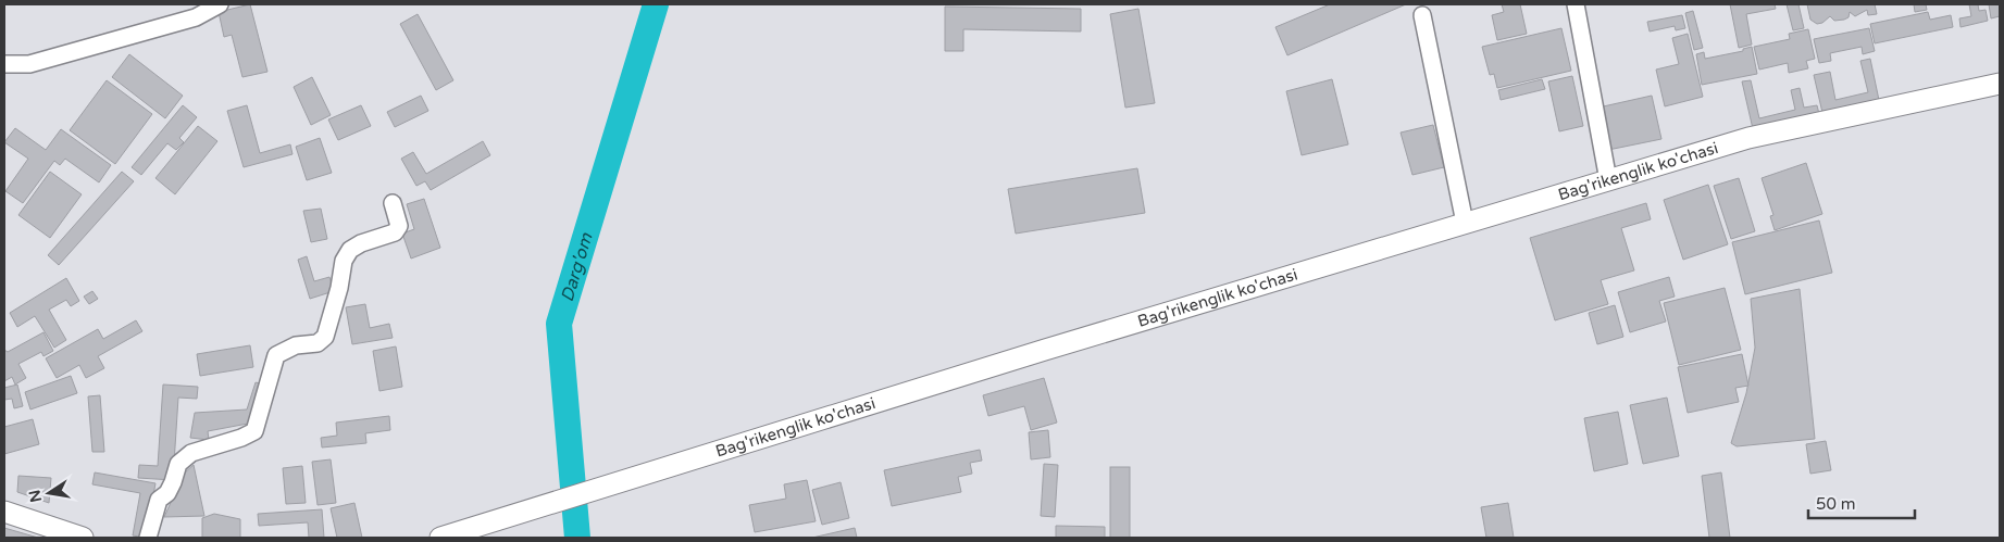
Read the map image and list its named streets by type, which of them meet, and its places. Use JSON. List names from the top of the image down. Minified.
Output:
{"streets":{"main road":["Bag'rikenglik ko'chasi"]},"water":["Darg'om"],"scale_bar":"50 m","north":"left"}
